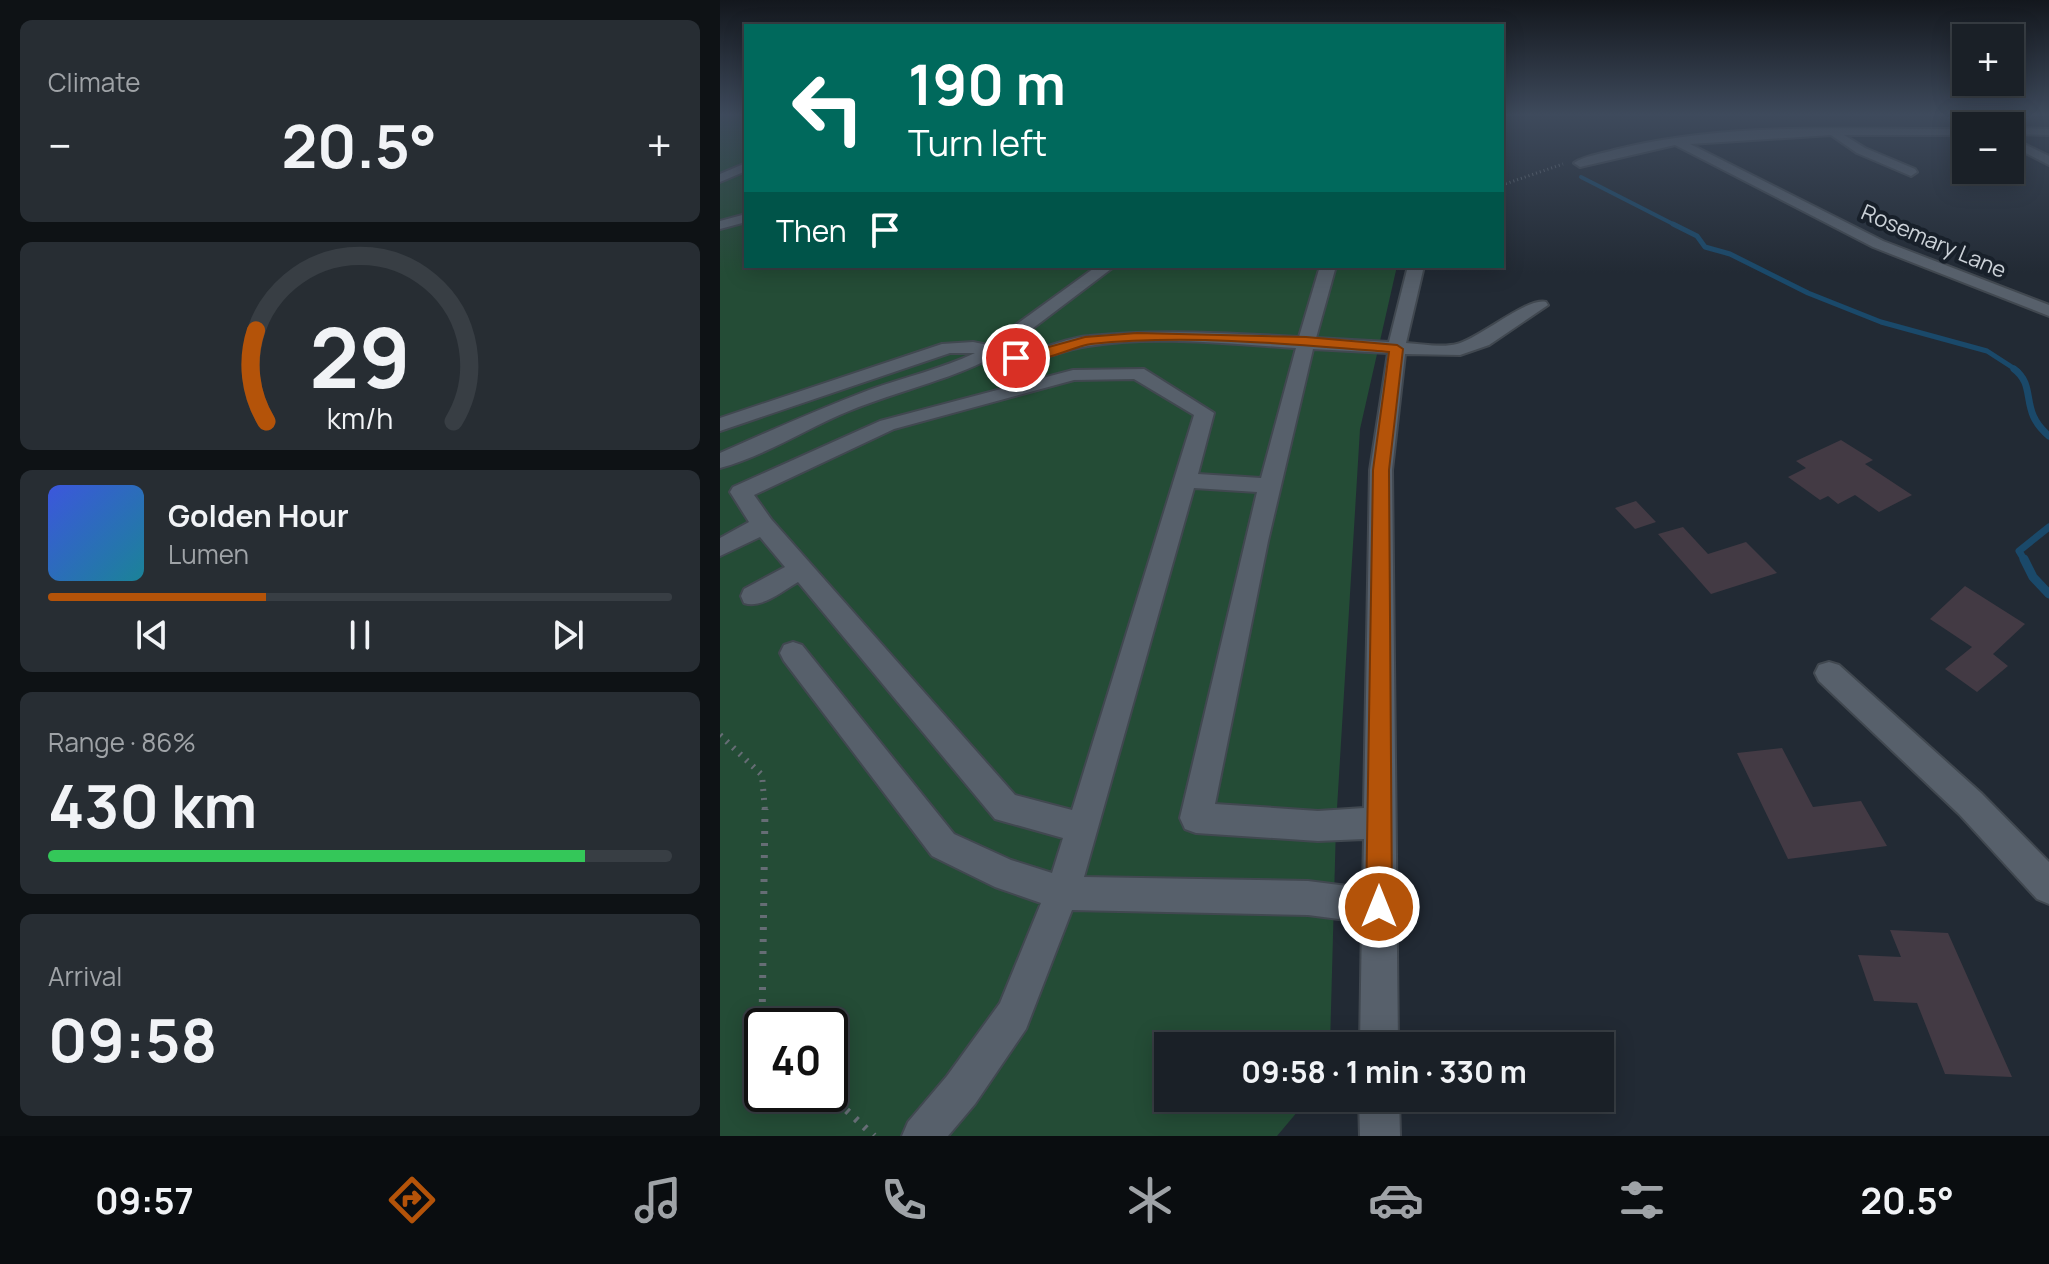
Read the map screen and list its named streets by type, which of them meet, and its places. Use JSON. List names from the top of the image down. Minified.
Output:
{"streets":{"street":["Rosemary Lane"]},"page":{"tile":["Climate",["Range · 86%","430 km"],["Arrival","09:58"]],"map_buttons":["+","−"],"turn":["190 m","Turn left"],"heat":["−","20.5°","+"],"then":"Then","song":["Golden Hour","Lumen"],"limit":"40","trip":"09:58 · 1 min · 330 m","tabs":["09:57","20.5°"],"gauge":["29","km/h"]}}
